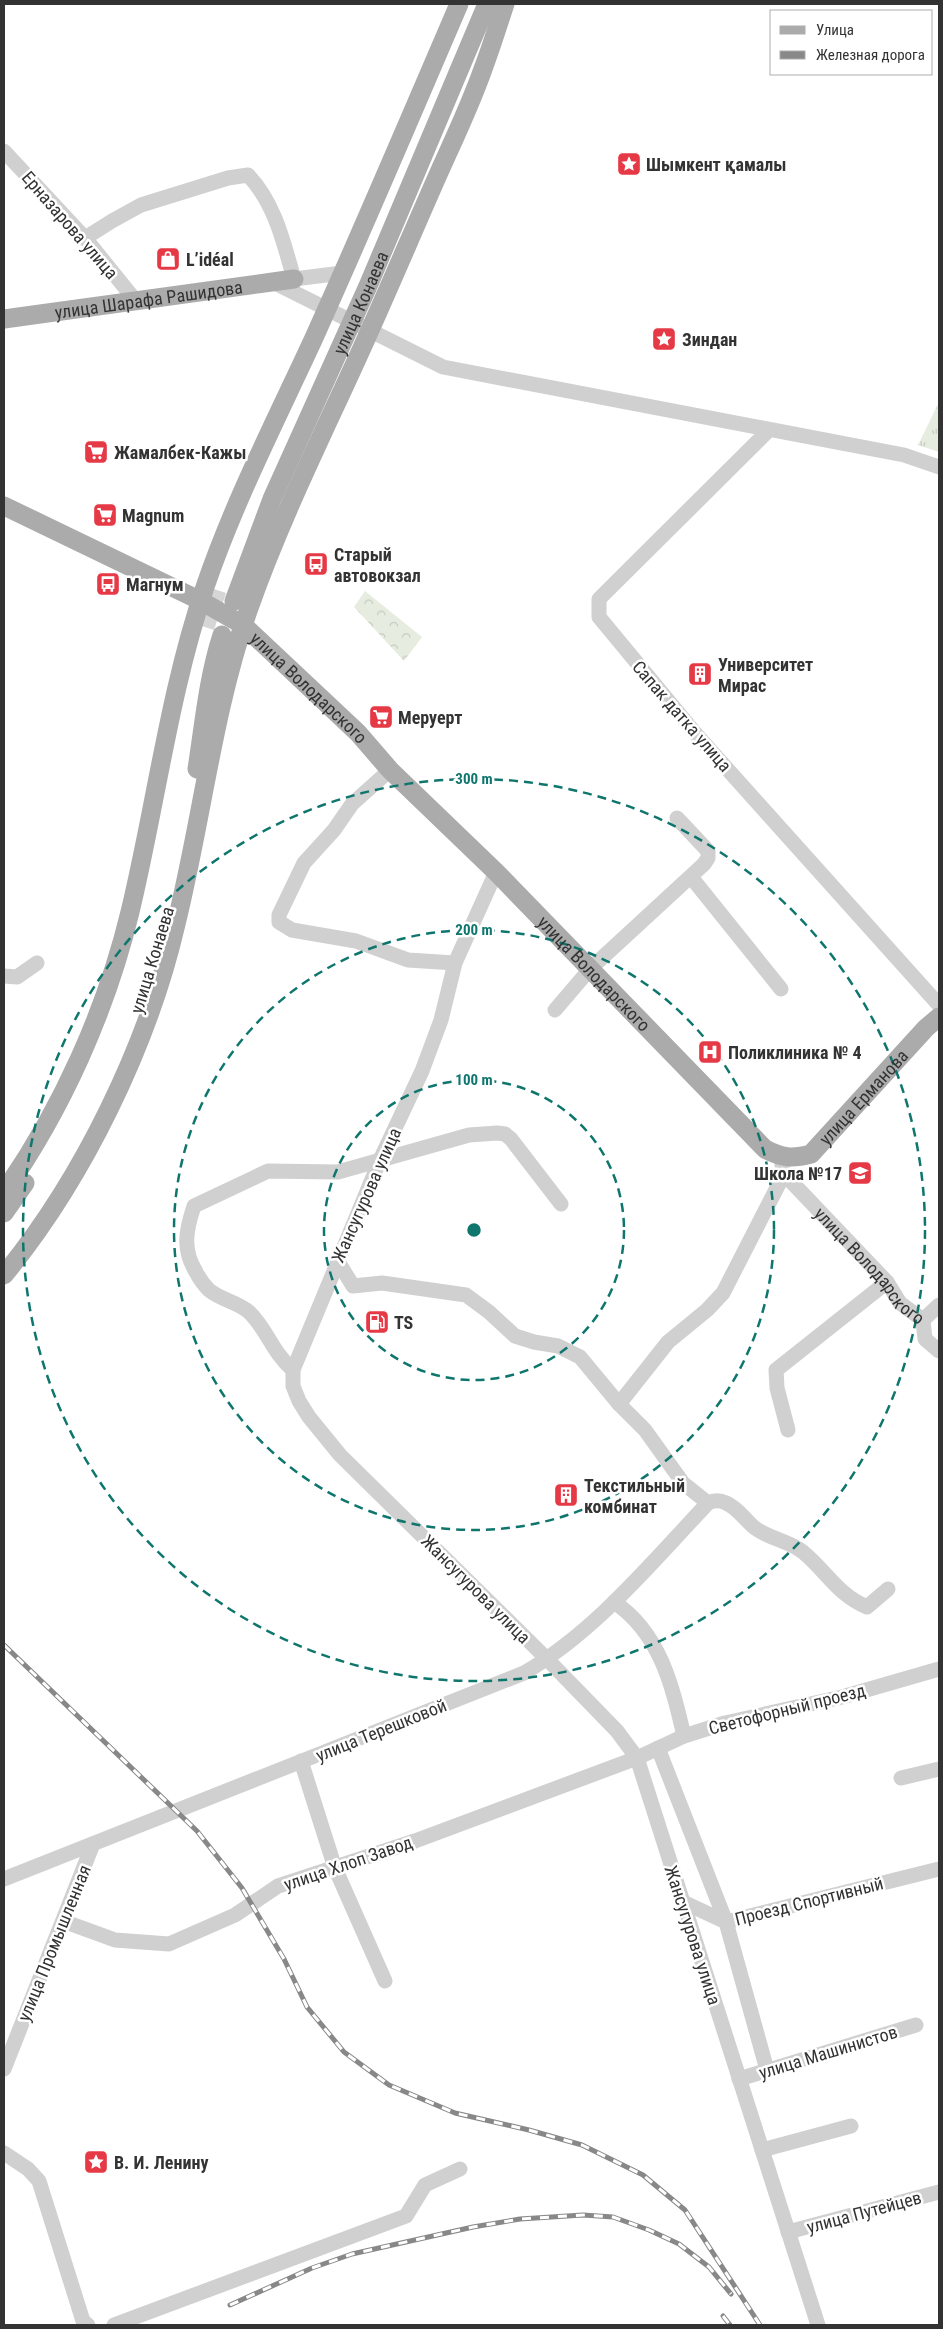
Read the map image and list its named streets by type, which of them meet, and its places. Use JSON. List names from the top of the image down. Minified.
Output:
{"streets":{"main road":["улица Шарафа Рашидова","улица Конаева","улица Володарского","улица Ерманова"],"street":["Ерназарова улица","Сапак датка улица","Жансугурова улица","Светофорный проезд","улица Терешковой","улица Хлоп Завод","Проезд Спортивный","улица Промышленная","улица Машинистов","улица Путейцев"]},"crossings":[["Ерназарова улица","улица Шарафа Рашидова"],["улица Конаева","улица Володарского"],["улица Володарского","улица Ерманова"],["улица Володарского","Жансугурова улица"],["Жансугурова улица","Светофорный проезд"],["Жансугурова улица","улица Терешковой"],["Жансугурова улица","улица Хлоп Завод"],["Жансугурова улица","Проезд Спортивный"],["Жансугурова улица","улица Машинистов"],["Жансугурова улица","улица Путейцев"],["Светофорный проезд","улица Хлоп Завод"],["улица Терешковой","улица Промышленная"],["улица Хлоп Завод","улица Промышленная"]],"places":{"place":["Шымкент қамалы","Зиндан","В. И. Ленину"],"shop":["L’idéal"],"supermarket":["Жамалбек-Кажы","Magnum","Меруерт"],"bus stop":["Старый автовокзал","Магнум"],"building":["Университет Мирас","Текстильный комбинат"],"hospital":["Поликлиника № 4"],"school or university":["Школа №17"],"fuel station":["TS"]},"legend":["Улица","Железная дорога"],"rings":["300 m","200 m","100 m"]}
